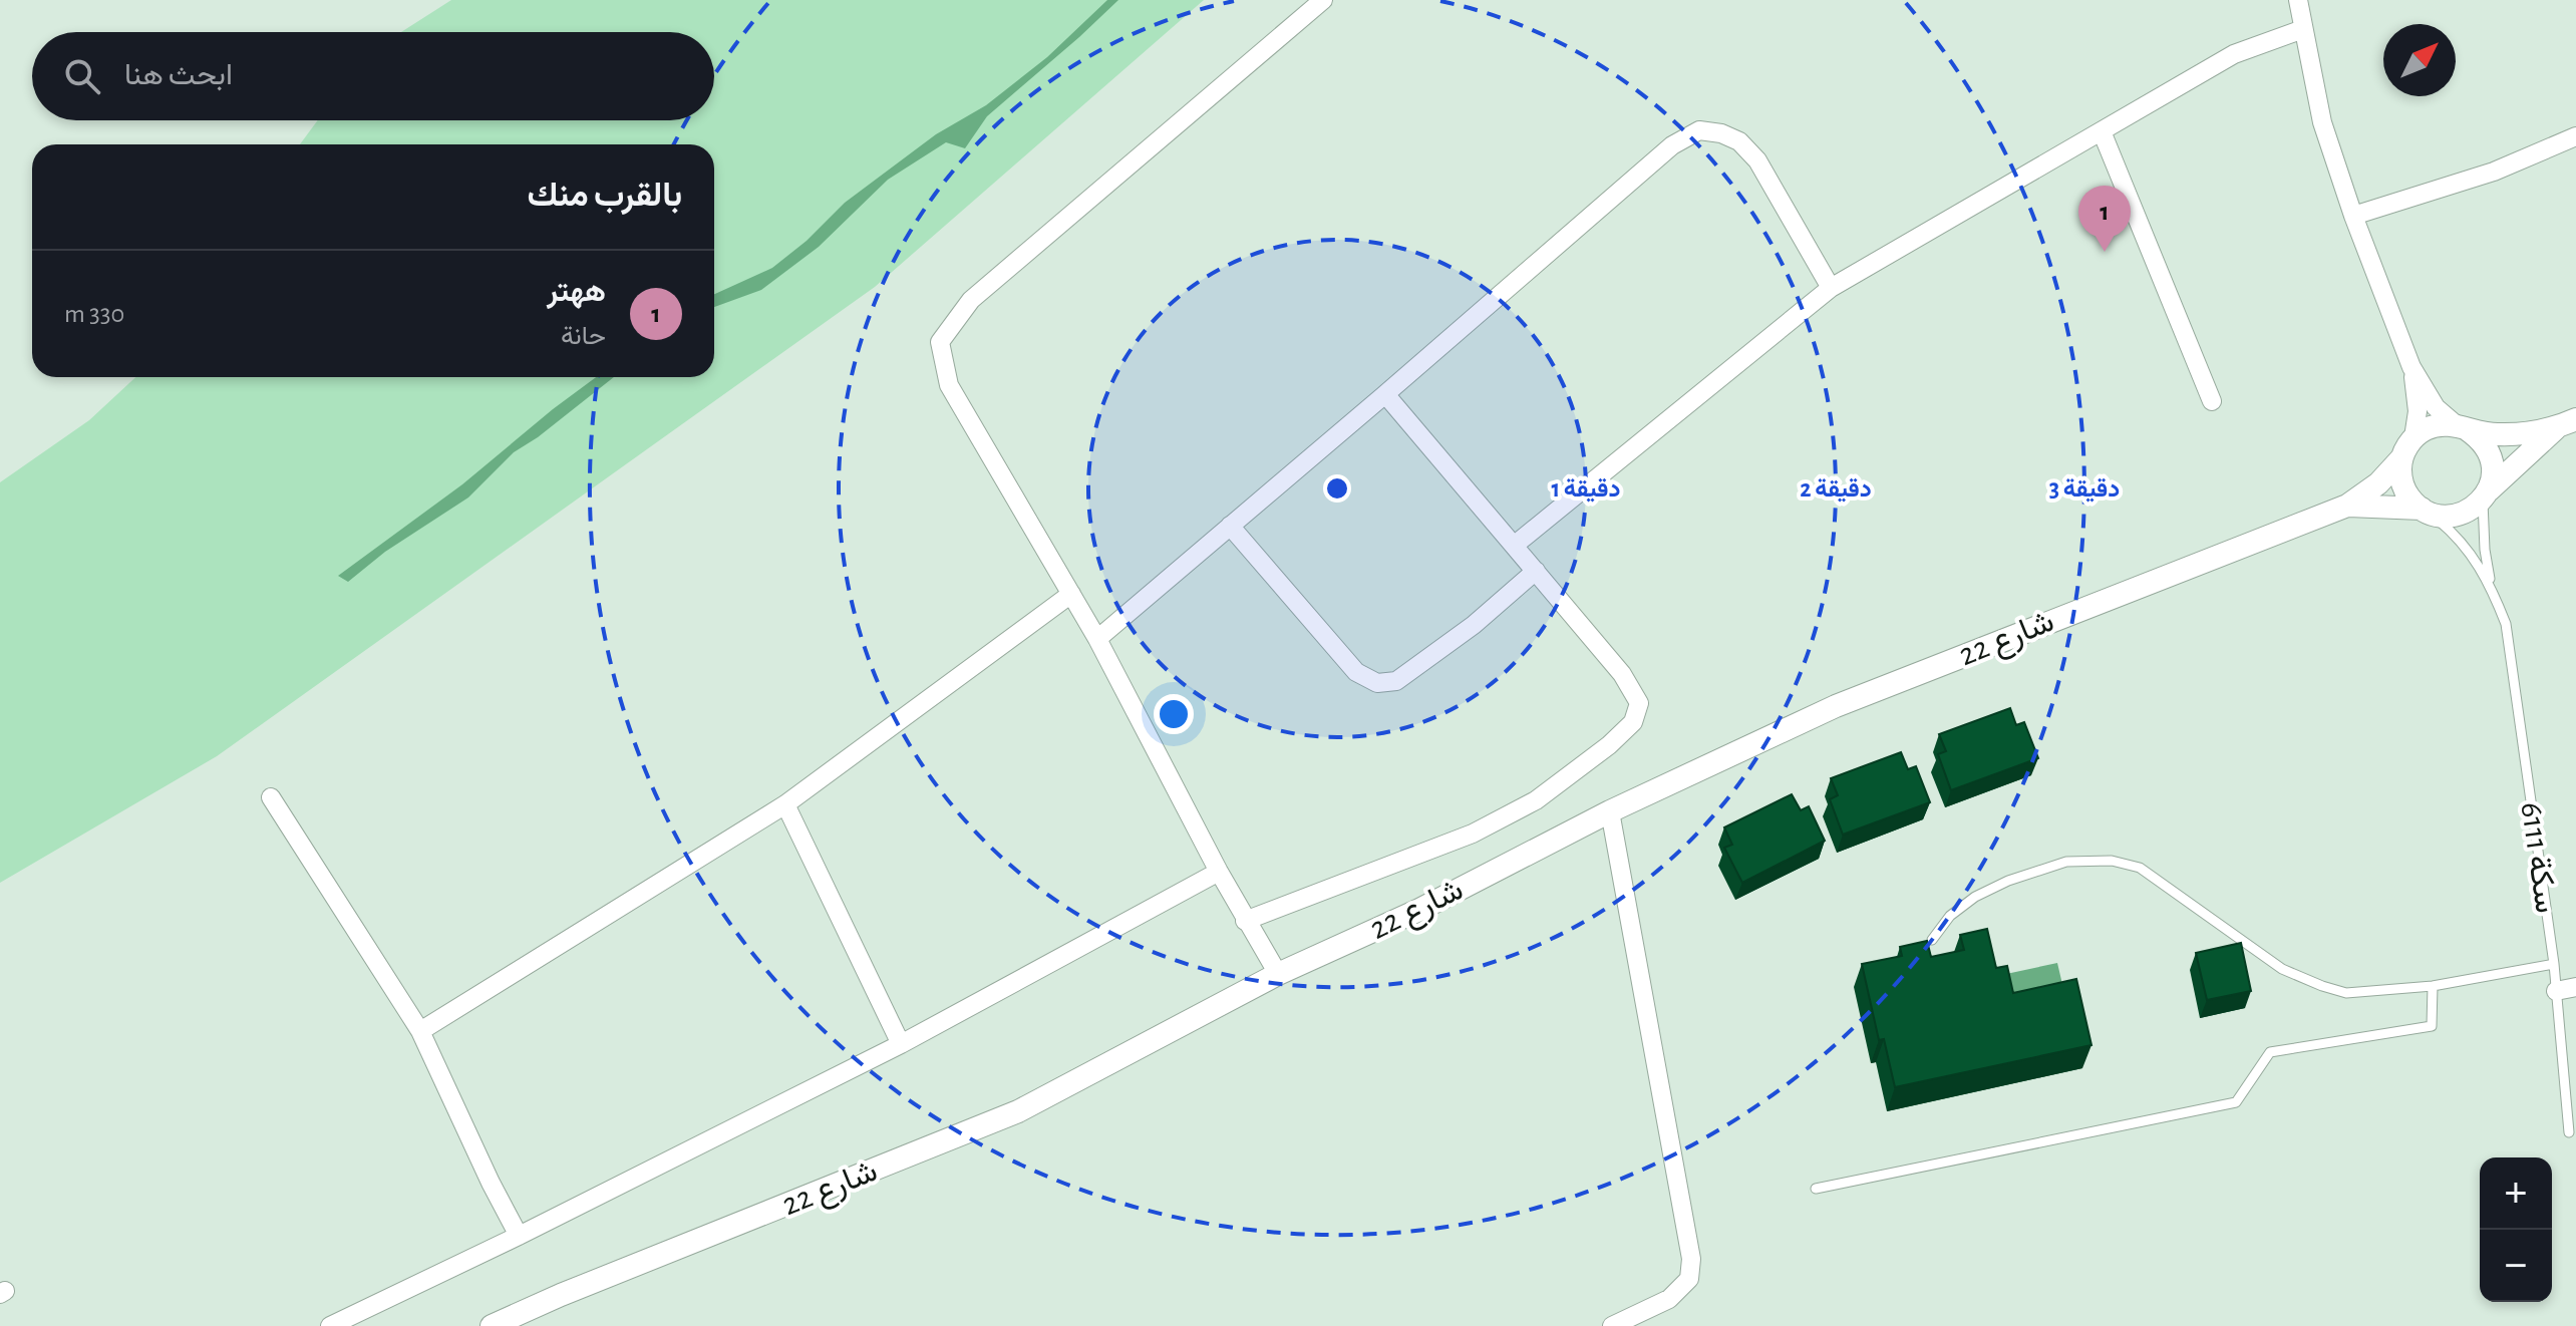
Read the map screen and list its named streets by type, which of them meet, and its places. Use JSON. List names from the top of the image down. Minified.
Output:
{"streets":{"street":["شارع 22"],"lane":["سكة 6111"]},"crossings":[["شارع 22","سكة 6111"]],"north":"top right","page":{"search":"ابحث هنا","heading":"بالقرب منك","pins":"1","list":[{"mark":"1","name":"ههتر","note":"حانة","value":"330 m"}],"map_buttons":["+","−"]},"rings":["1 دقيقة","2 دقيقة","3 دقيقة"]}
